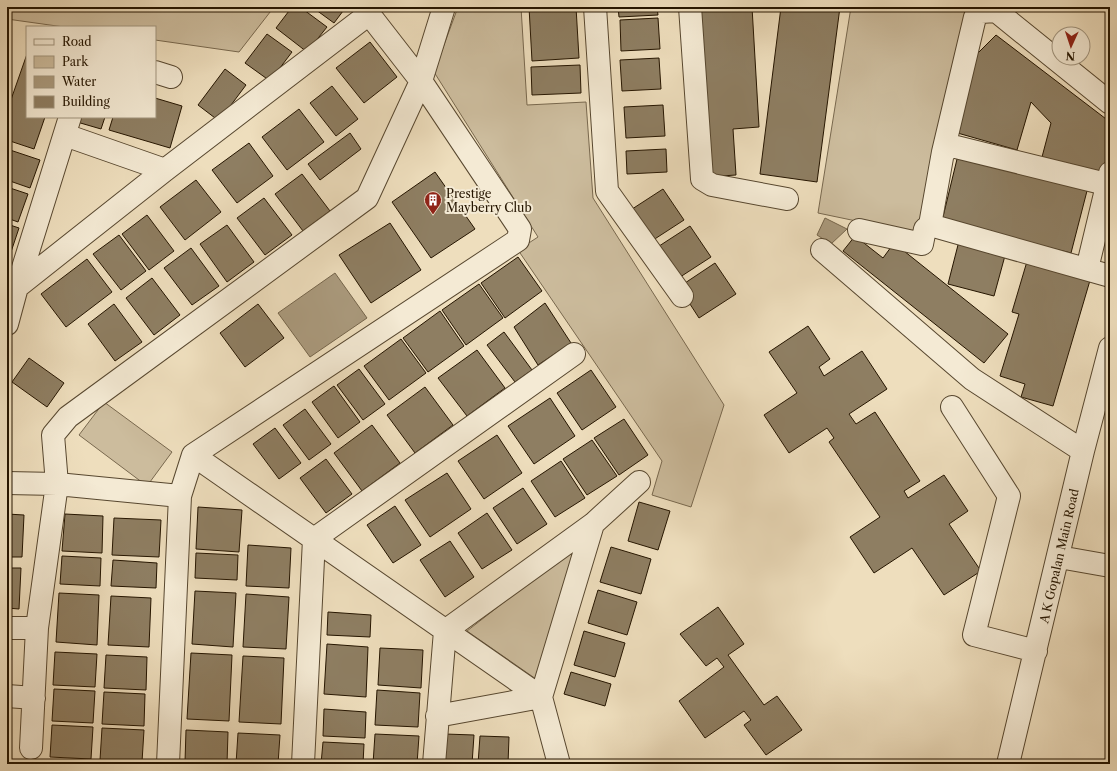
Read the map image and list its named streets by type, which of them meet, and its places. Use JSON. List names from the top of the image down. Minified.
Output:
{"streets":{"street":["A K Gopalan Main Road"]},"places":{"building":["Prestige Mayberry Club"]},"legend":["Road","Park","Water","Building"],"north":"bottom"}
